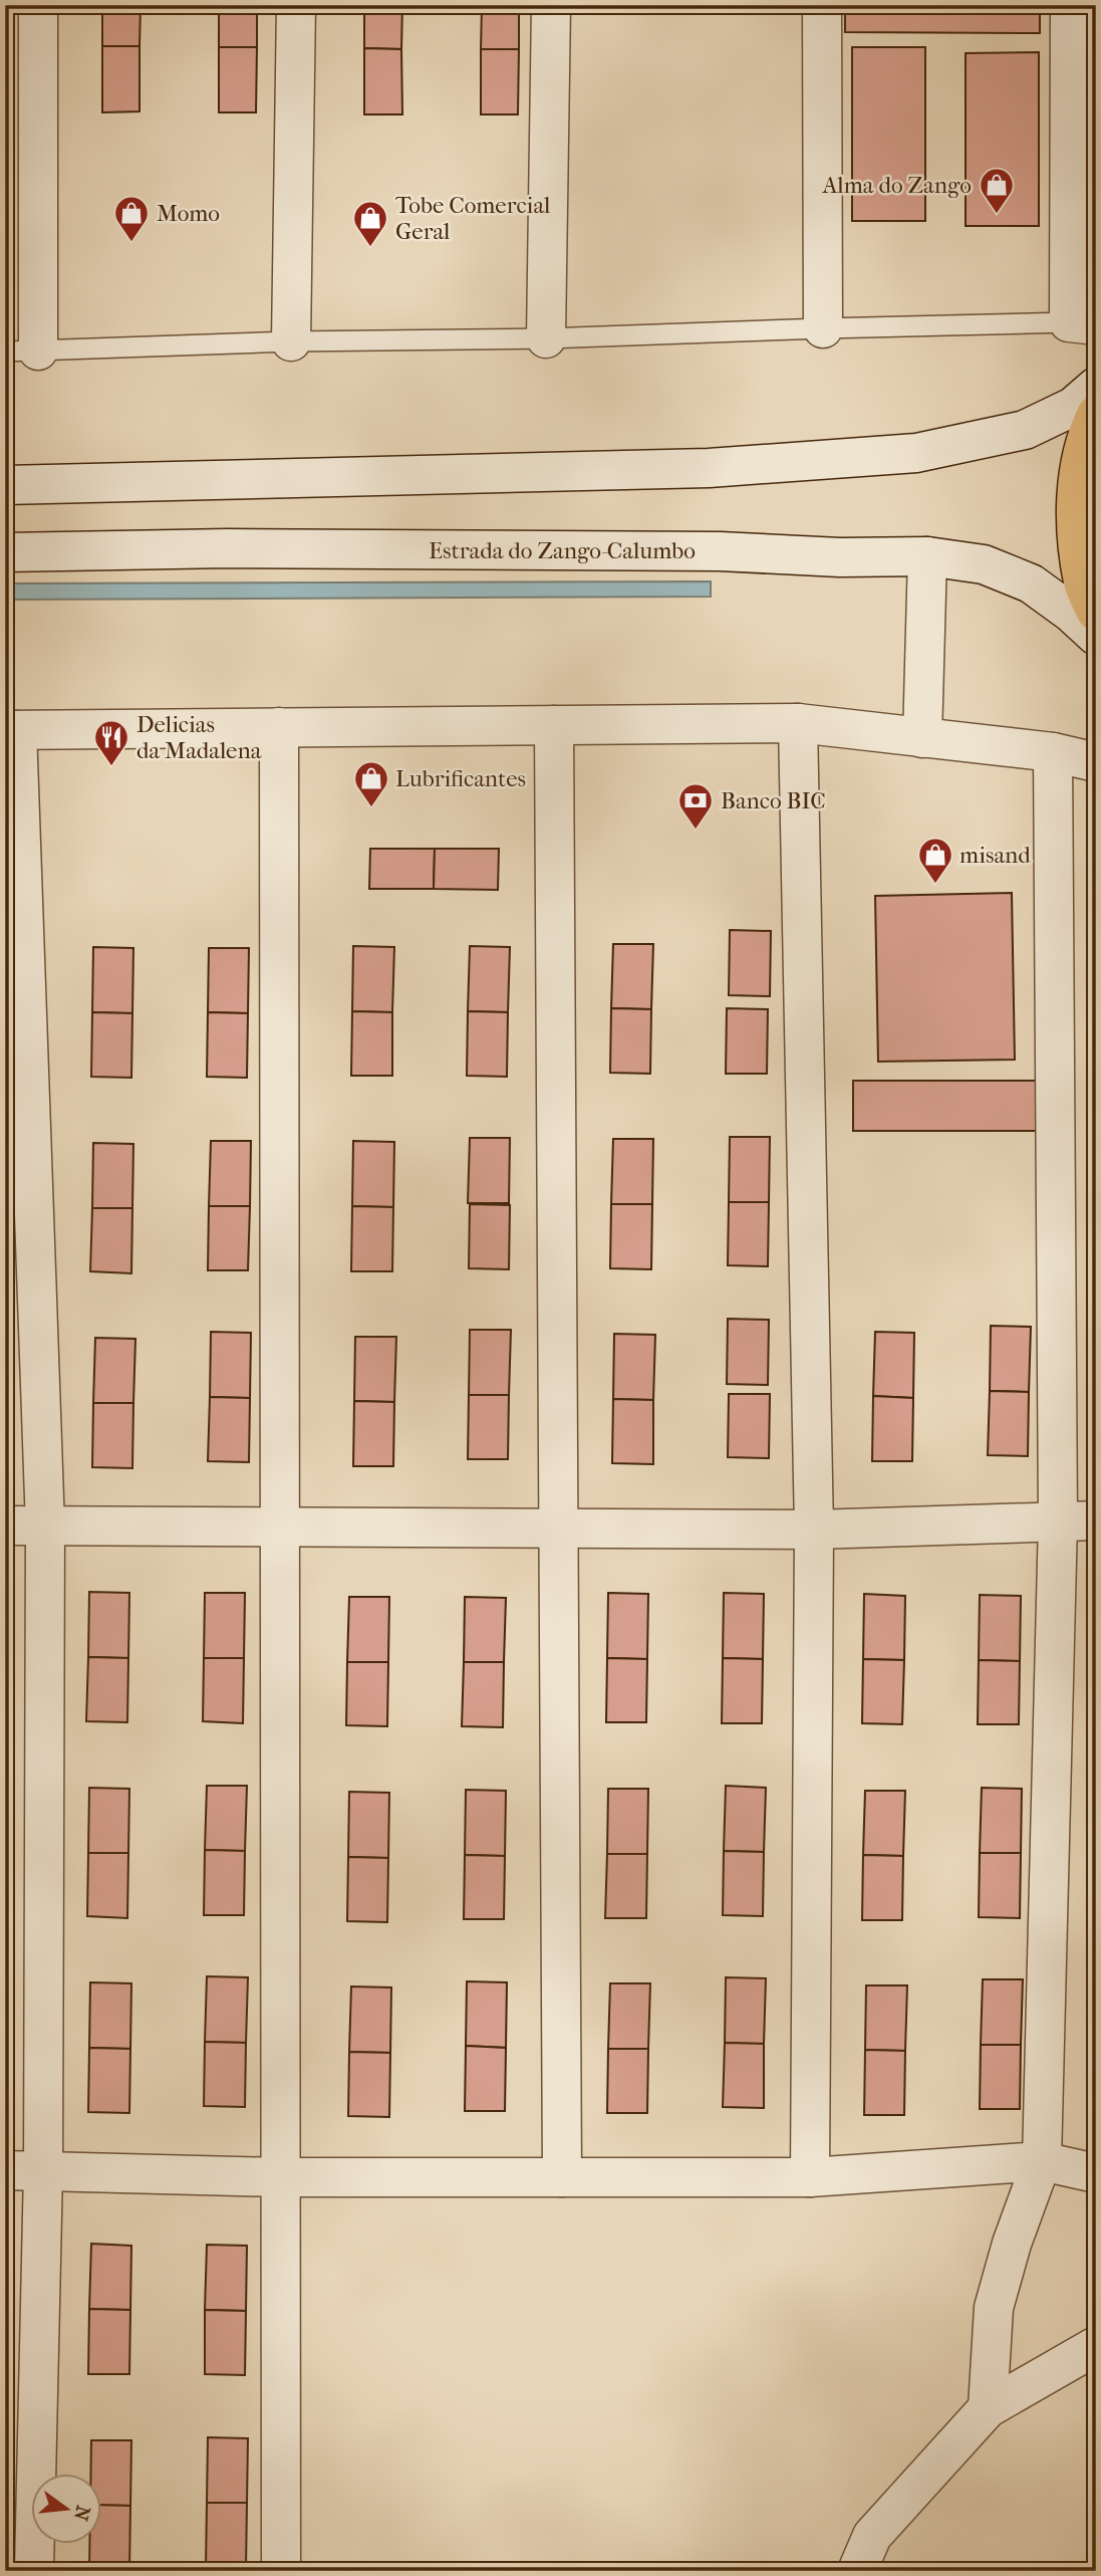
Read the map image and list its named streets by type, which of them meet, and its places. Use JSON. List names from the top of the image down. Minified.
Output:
{"streets":{"street":["Estrada do Zango-Calumbo"]},"places":{"shop":["Alma do Zango","Momo","Tobe Comercial Geral","Lubrificantes","misand"],"restaurant":["Delicias da Madalena"],"bank":["Banco BIC"]},"north":"right"}
